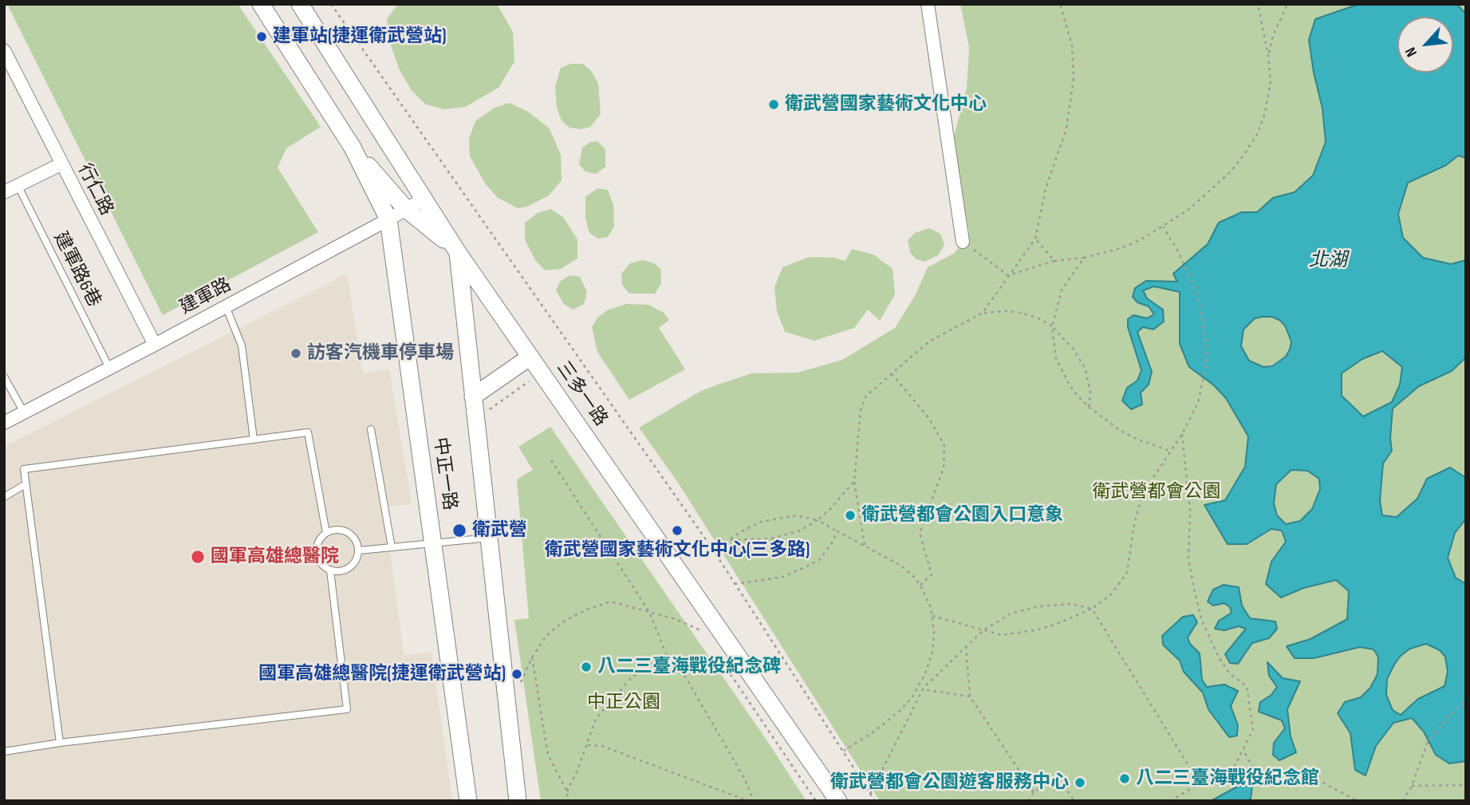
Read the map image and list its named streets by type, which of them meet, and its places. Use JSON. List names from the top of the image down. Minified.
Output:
{"streets":{"street":["行仁路","建軍路","三多一路","中正一路"],"lane":["建軍路6巷"]},"crossings":[["行仁路","建軍路"],["建軍路6巷","建軍路"],["建軍路","三多一路"],["建軍路","中正一路"],["三多一路","中正一路"]],"water":["北湖"],"parks":["衛武營都會公園","中正公園"],"places":["建軍站(捷運衛武營站)","衛武營國家藝術文化中心","訪客汽機車停車場","衛武營都會公園入口意象","衛武營","衛武營國家藝術文化中心(三多路)","國軍高雄總醫院","八二三臺海戰役紀念碑","國軍高雄總醫院(捷運衛武營站)","八二三臺海戰役紀念館","衛武營都會公園遊客服務中心"],"north":"bottom left"}
